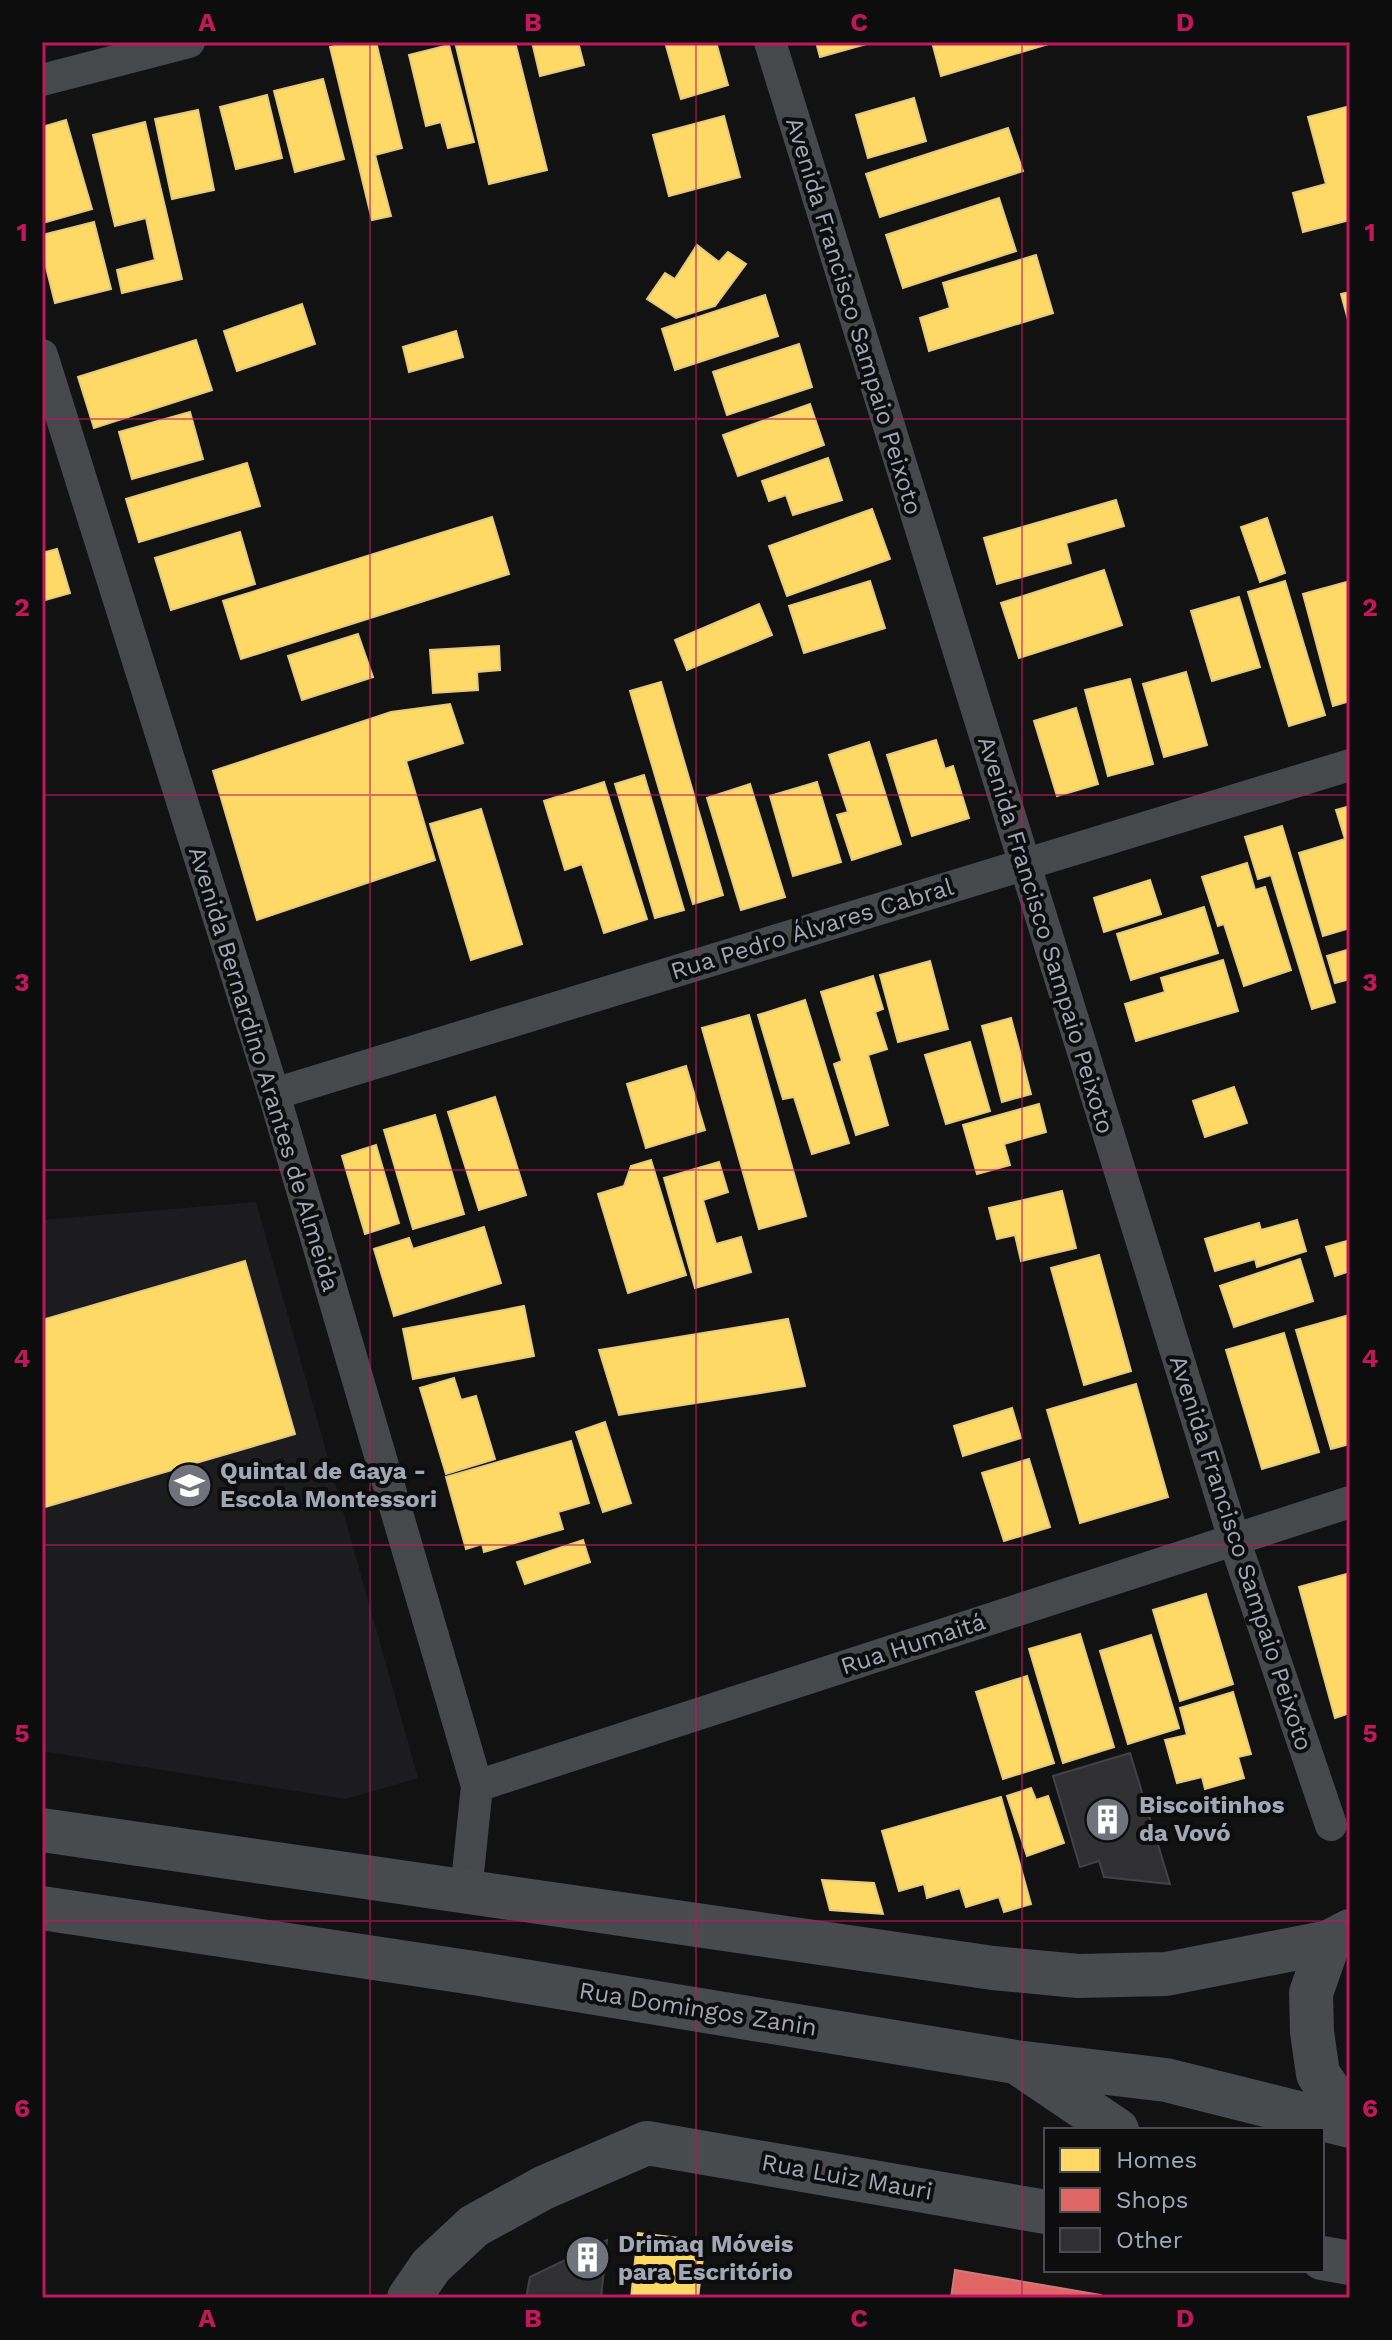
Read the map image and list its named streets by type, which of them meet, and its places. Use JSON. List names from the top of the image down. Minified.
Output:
{"streets":{"main road":["Rua Domingos Zanin","Rua Luiz Mauri"],"street":["Avenida Francisco Sampaio Peixoto","Rua Pedro Álvares Cabral","Avenida Bernardino Arantes de Almeida","Rua Humaitá"]},"crossings":[["Avenida Francisco Sampaio Peixoto","Rua Pedro Álvares Cabral"],["Avenida Francisco Sampaio Peixoto","Rua Humaitá"],["Rua Pedro Álvares Cabral","Avenida Bernardino Arantes de Almeida"],["Avenida Bernardino Arantes de Almeida","Rua Humaitá"]],"places":{"school or university":["Quintal de Gaya - Escola Montessori"],"building":["Biscoitinhos da Vovó","Drimaq Móveis para Escritório"]},"legend":["Homes","Shops","Other"],"grid":{"columns":["A","B","C","D"],"rows":["1","2","3","4","5","6"]}}
